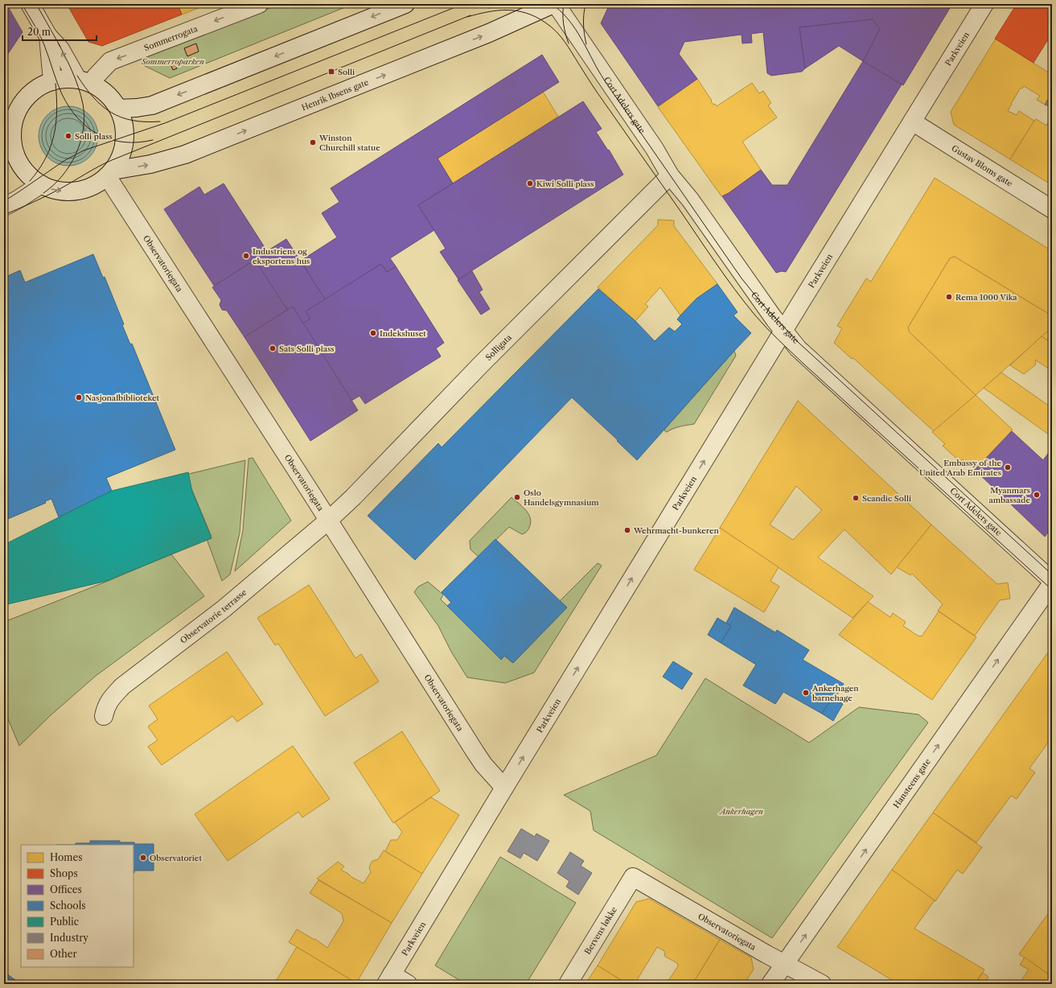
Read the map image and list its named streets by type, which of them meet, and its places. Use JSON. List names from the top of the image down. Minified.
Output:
{"streets":{"street":["Sommerrogata","Parkveien","Henrik Ibsens gate","Cort Adelers gate","Gustav Bloms gate","Observatoriegata","Solligata","Observatorie terrasse","Hansteens gate","Bervens løkke"]},"crossings":[["Sommerrogata","Henrik Ibsens gate"],["Sommerrogata","Observatoriegata"],["Parkveien","Cort Adelers gate"],["Parkveien","Gustav Bloms gate"],["Parkveien","Observatoriegata"],["Henrik Ibsens gate","Cort Adelers gate"],["Henrik Ibsens gate","Observatoriegata"],["Cort Adelers gate","Solligata"],["Cort Adelers gate","Hansteens gate"],["Observatoriegata","Solligata"],["Observatoriegata","Observatorie terrasse"],["Observatoriegata","Hansteens gate"],["Observatoriegata","Bervens løkke"],["Solligata","Observatorie terrasse"]],"one_way":["Parkveien","Hansteens gate"],"parks":["Sommerroparken","Ankerhagen"],"places":{"transit":["Solli"],"other":["Solli plass","Winston Churchill statue","Kiwi Solli plass","Industriens og eksportens hus","Rema 1000 Vika","Indekshuset","Sats Solli plass","Nasjonalbiblioteket","Embassy of the United Arab Emirates","Myanmars ambassade","Oslo Handelsgymnasium","Scandic Solli","Wehrmacht-bunkeren","Ankerhagen barnehage","Observatoriet"]},"legend":["Homes","Shops","Offices","Schools","Public","Industry","Other"],"scale_bar":"20 m"}
